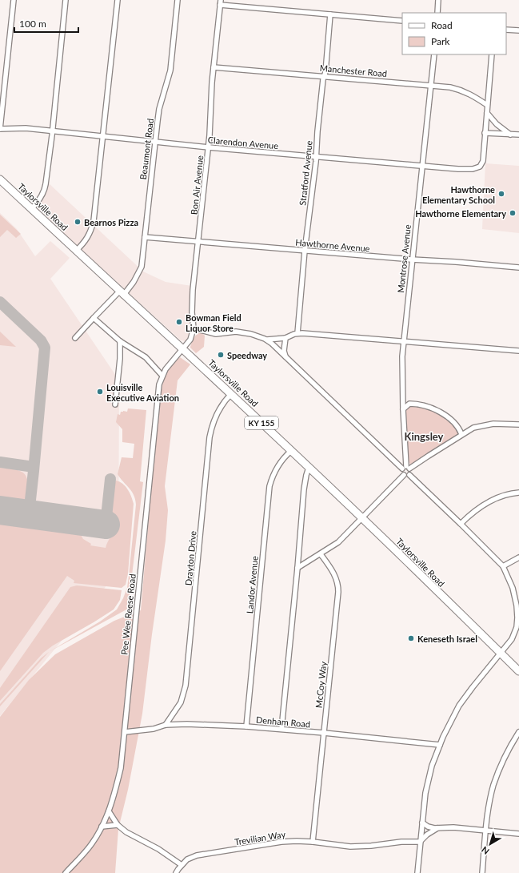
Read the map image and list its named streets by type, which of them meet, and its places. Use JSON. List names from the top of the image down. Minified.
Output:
{"streets":{"main road":["Taylorsville Road","KY 155"],"street":["Manchester Road","Clarendon Avenue","Beaumont Road","Stratford Avenue","Bon Air Avenue","Hawthorne Avenue","Montrose Avenue","Drayton Drive","Landor Avenue","Pee Wee Reese Road","McCoy Way","Denham Road","Trevilian Way"]},"crossings":[["Manchester Road","Stratford Avenue"],["Manchester Road","Bon Air Avenue"],["Manchester Road","Montrose Avenue"],["Clarendon Avenue","Beaumont Road"],["Clarendon Avenue","Stratford Avenue"],["Clarendon Avenue","Bon Air Avenue"],["Clarendon Avenue","Montrose Avenue"],["Beaumont Road","Taylorsville Road"],["Beaumont Road","Hawthorne Avenue"],["Stratford Avenue","Hawthorne Avenue"],["Bon Air Avenue","Taylorsville Road"],["Bon Air Avenue","Hawthorne Avenue"],["Bon Air Avenue","Pee Wee Reese Road"],["Taylorsville Road","Drayton Drive"],["Taylorsville Road","Landor Avenue"],["Taylorsville Road","Pee Wee Reese Road"],["Hawthorne Avenue","Montrose Avenue"],["Drayton Drive","Denham Road"],["Landor Avenue","Denham Road"],["Pee Wee Reese Road","Denham Road"],["McCoy Way","Denham Road"],["McCoy Way","Trevilian Way"]],"districts":["Kingsley"],"places":["Hawthorne Elementary School","Hawthorne Elementary","Bearnos Pizza","Bowman Field Liquor Store","Speedway","Louisville Executive Aviation","Keneseth Israel"],"legend":["Road","Park"],"scale_bar":"100 m","north":"bottom left"}
